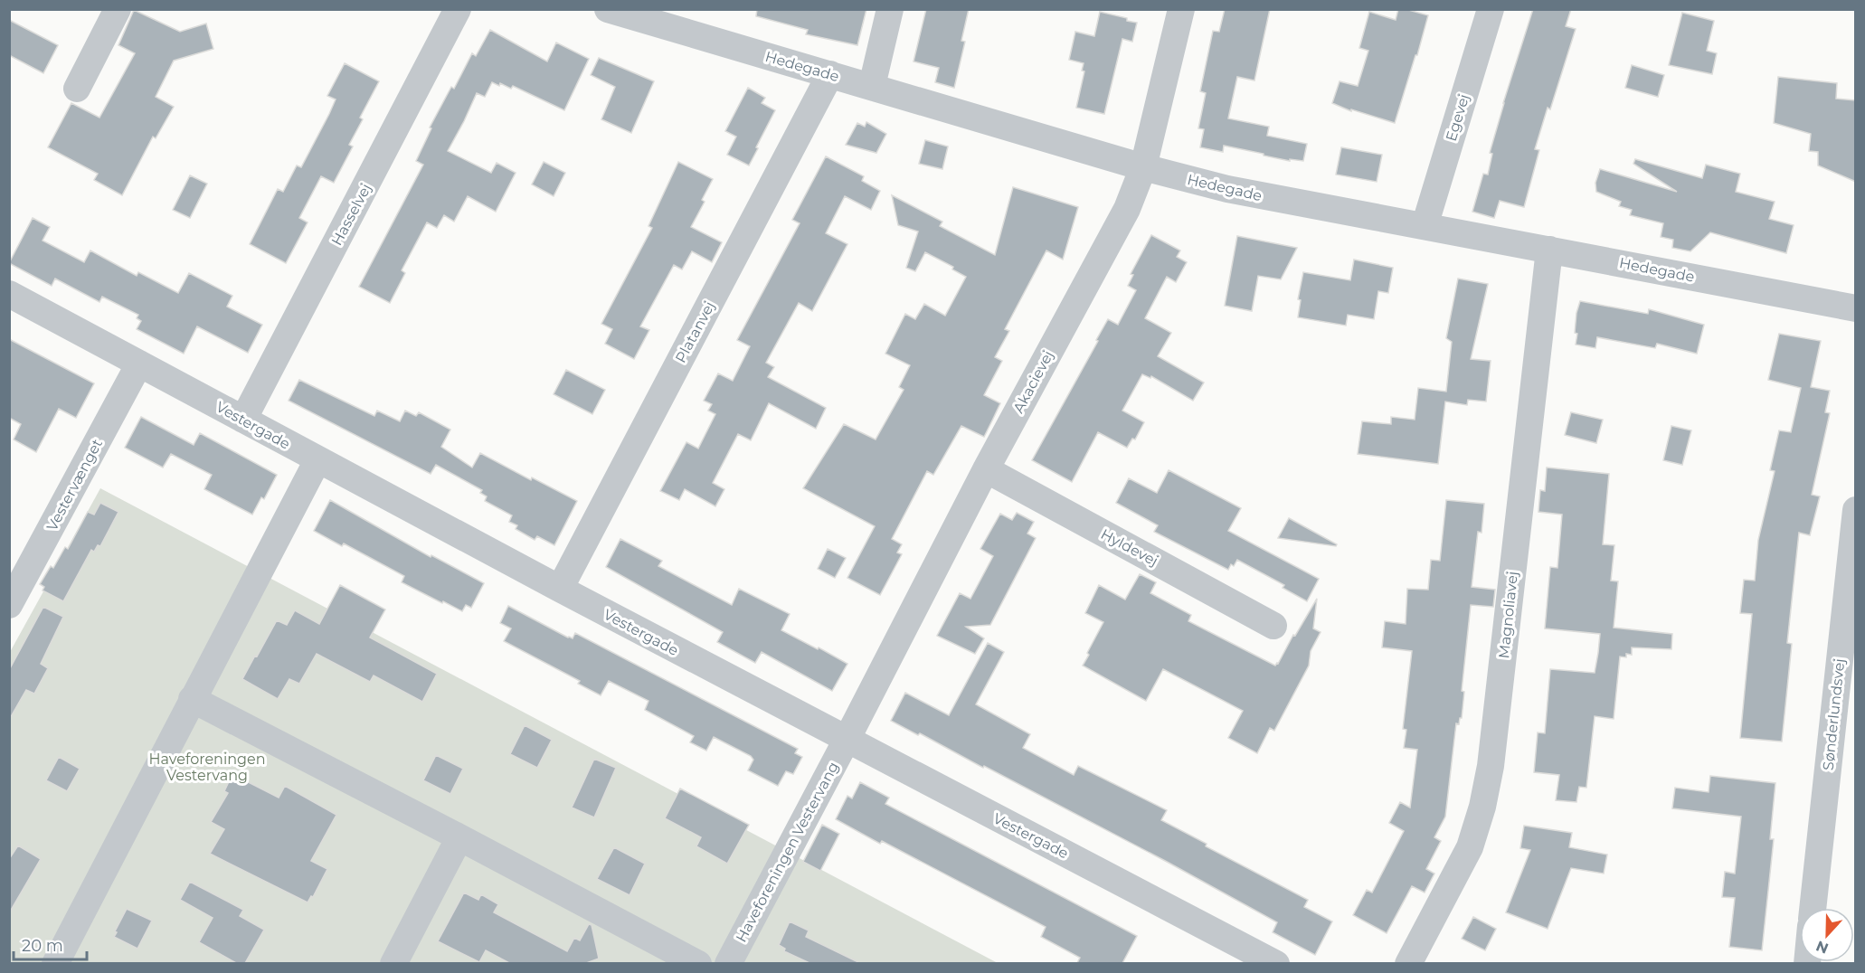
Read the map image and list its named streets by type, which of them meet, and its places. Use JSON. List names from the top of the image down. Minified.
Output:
{"streets":{"street":["Hedegade","Egevej","Hasselvej","Platanvej","Akacievej","Vestergade","Vestervænget","Hyldevej","Magnoliavej","Sønderlundsvej","Haveforeningen Vestervang"]},"crossings":[["Hedegade","Egevej"],["Hedegade","Platanvej"],["Hedegade","Akacievej"],["Hedegade","Magnoliavej"],["Hasselvej","Vestergade"],["Platanvej","Vestergade"],["Akacievej","Vestergade"],["Akacievej","Hyldevej"],["Akacievej","Haveforeningen Vestervang"],["Vestergade","Vestervænget"],["Vestergade","Haveforeningen Vestervang"]],"parks":["Haveforeningen Vestervang"],"scale_bar":"20 m","north":"bottom"}
